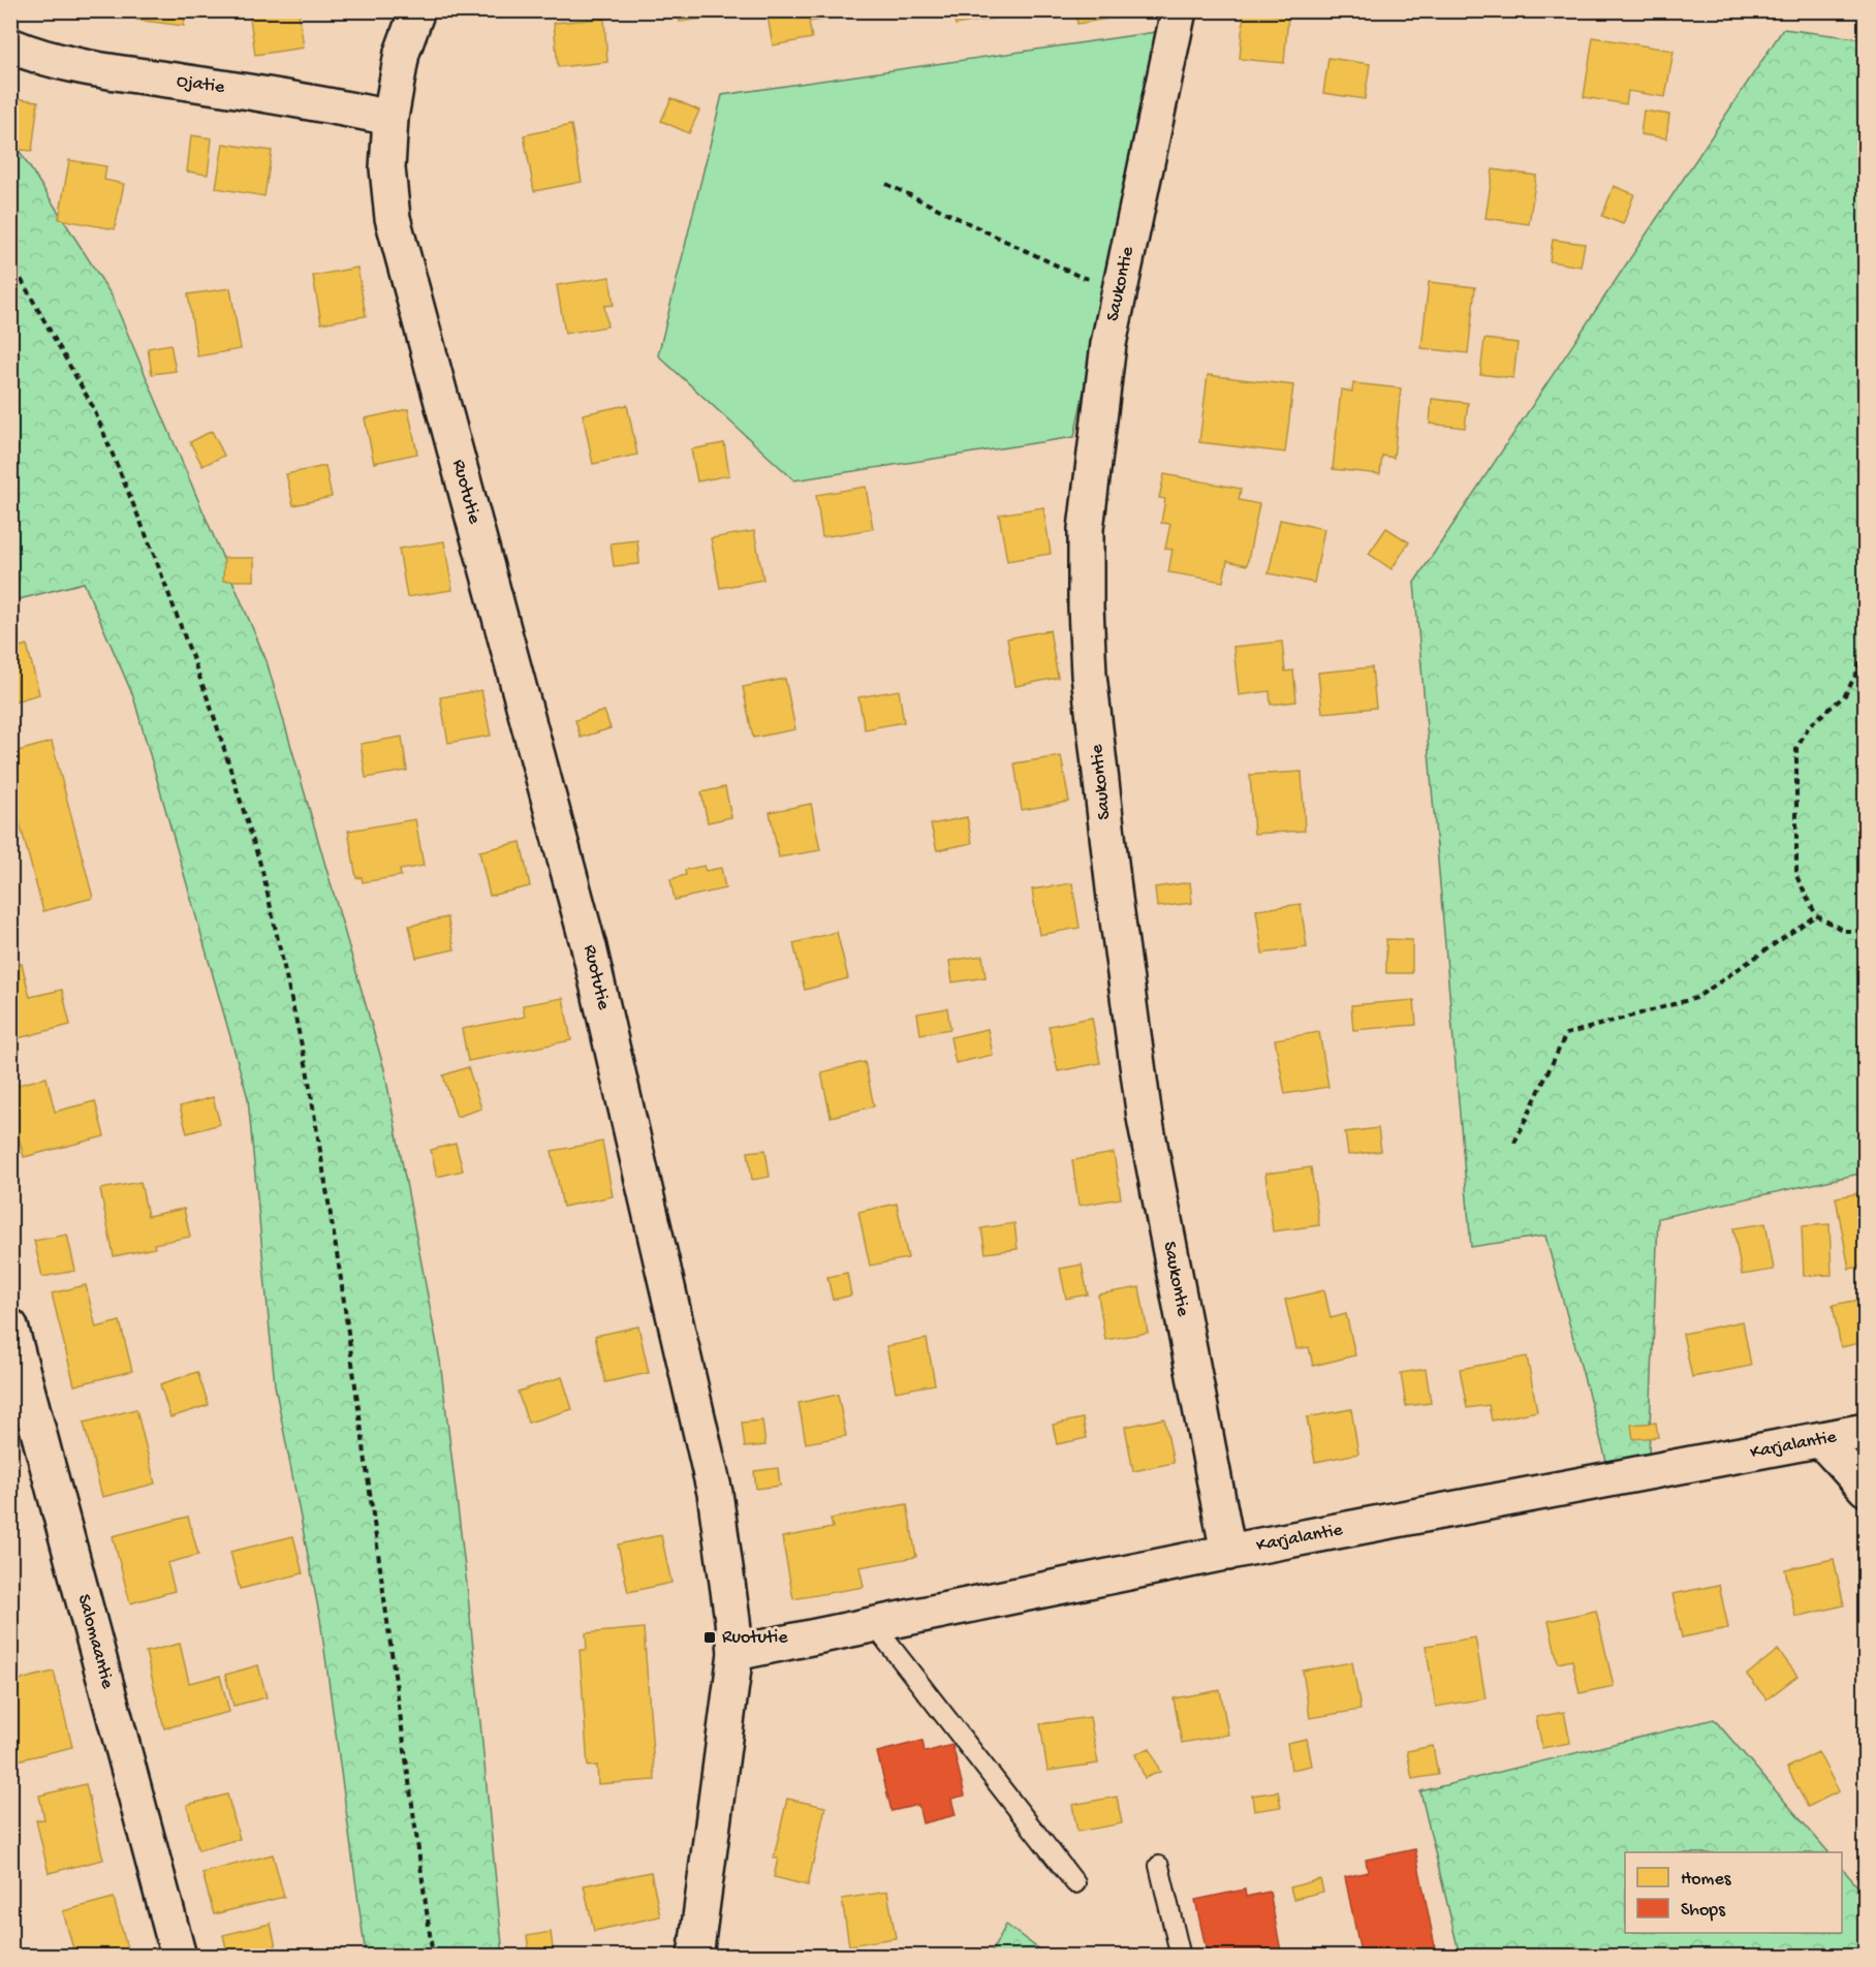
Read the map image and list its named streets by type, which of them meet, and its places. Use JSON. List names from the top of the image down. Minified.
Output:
{"streets":{"street":["Ojatie","Saukontie","Ruotutie","Karjalantie","Salomaantie"]},"crossings":[["Ojatie","Ruotutie"],["Saukontie","Karjalantie"],["Ruotutie","Karjalantie"]],"places":{"transit":["Ruotutie"]},"legend":["Homes","Shops"]}
